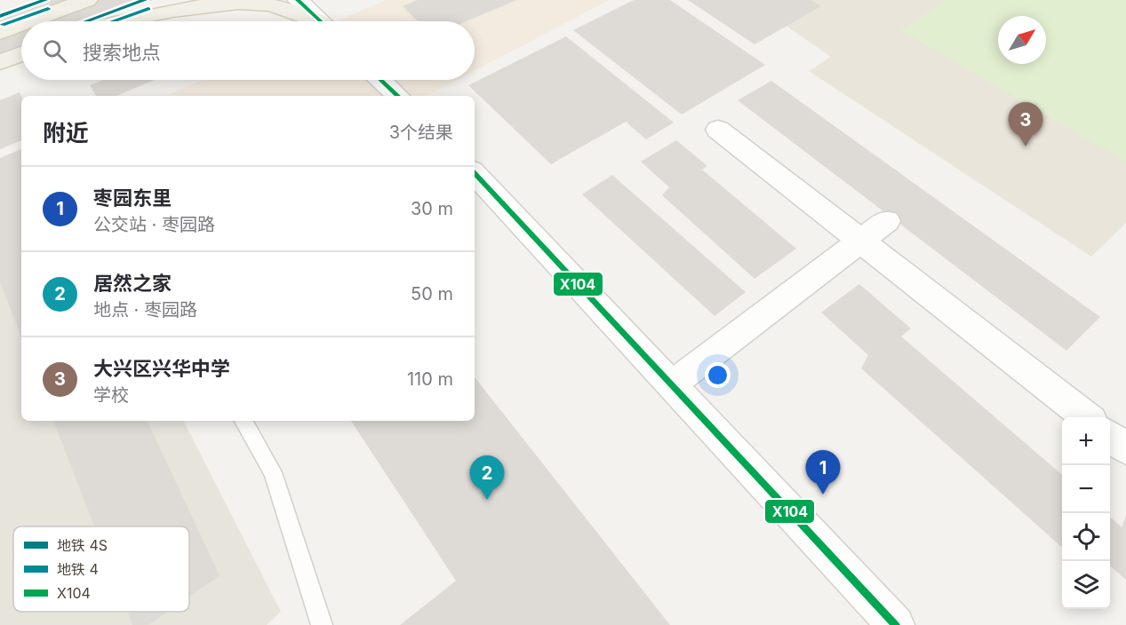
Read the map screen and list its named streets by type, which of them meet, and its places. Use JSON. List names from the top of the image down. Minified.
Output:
{"lines":["metro line 4S","transit line X104","metro line 4"],"legend":["地铁 4S","地铁 4","X104"],"north":"top right","page":{"search":"搜索地点","heading":["附近","3个结果"],"pins":["3","1","2"],"list":[{"mark":"1","name":"枣园东里","note":"公交站 · 枣园路","value":"30 m"},{"mark":"2","name":"居然之家","note":"地点 · 枣园路","value":"50 m"},{"mark":"3","name":"大兴区兴华中学","note":"学校","value":"110 m"}],"map_buttons":["+","−"]}}
